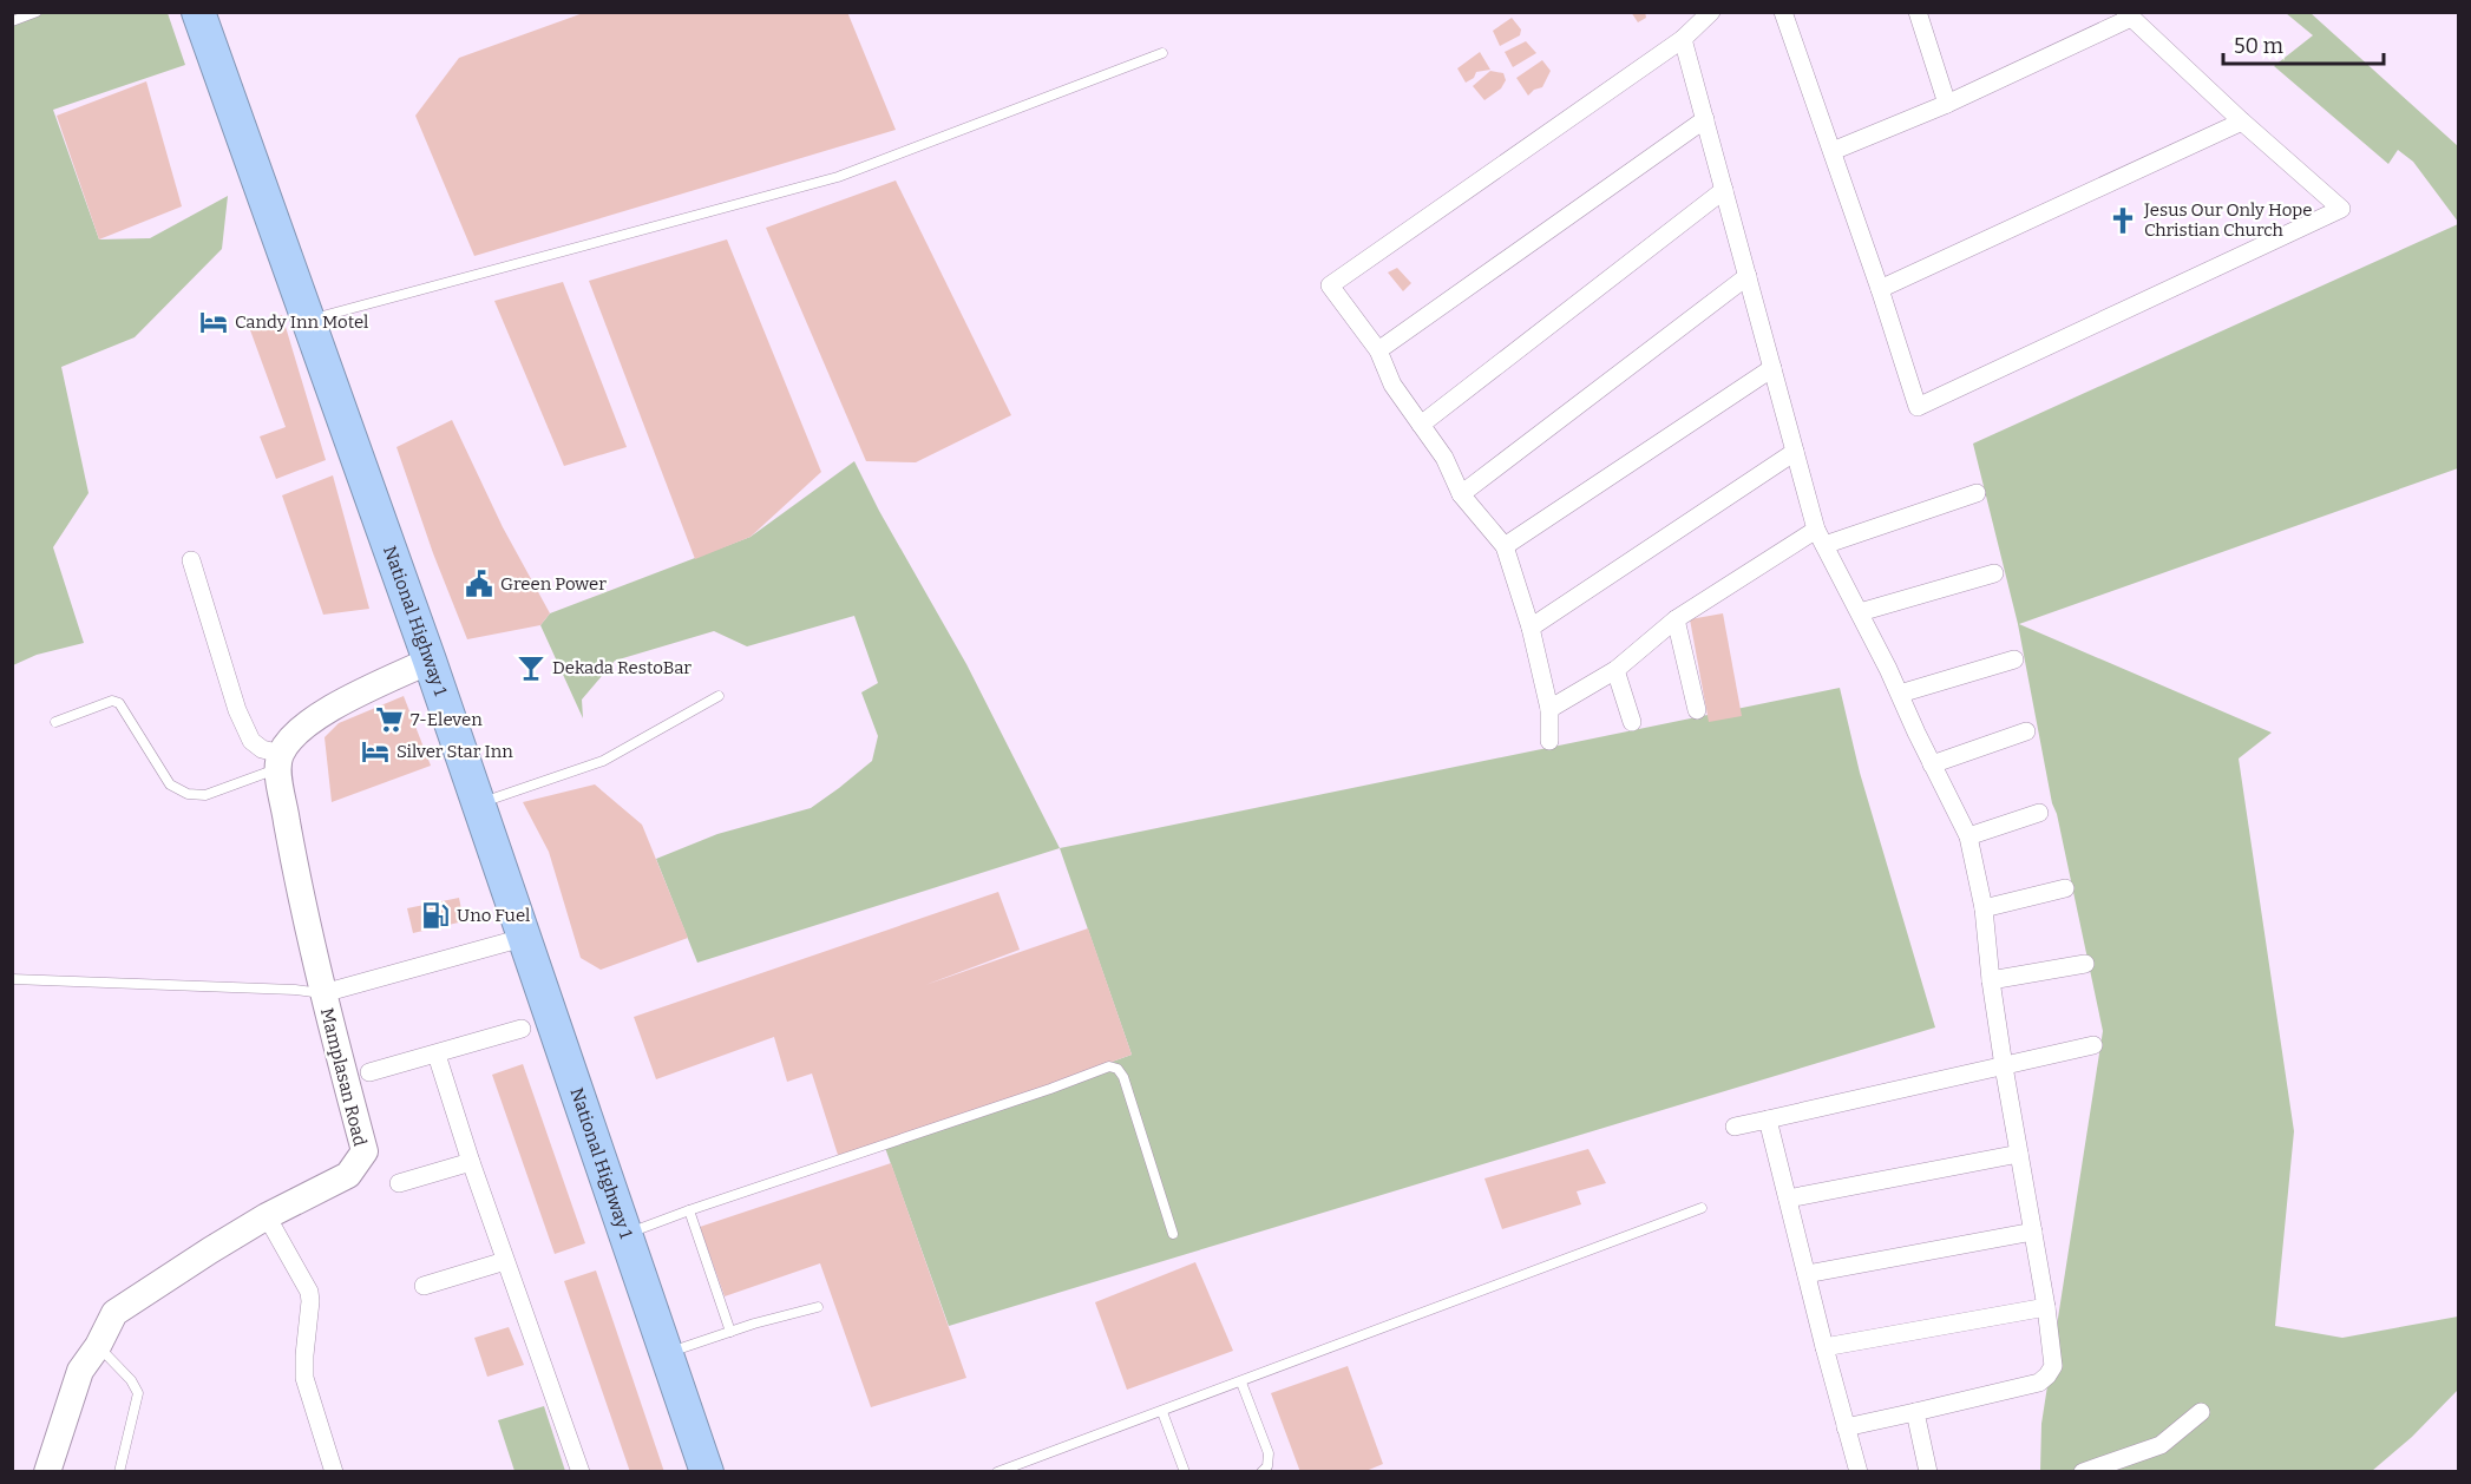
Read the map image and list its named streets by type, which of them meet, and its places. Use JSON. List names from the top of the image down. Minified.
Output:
{"streets":{"highway":["National Highway 1"],"street":["Mamplasan Road"]},"places":{"church":["Jesus Our Only Hope Christian Church"],"hotel":["Candy Inn Motel","Silver Star Inn"],"public building":["Green Power"],"bar":["Dekada RestoBar"],"supermarket":["7-Eleven"],"fuel station":["Uno Fuel"]},"scale_bar":"50 m"}
